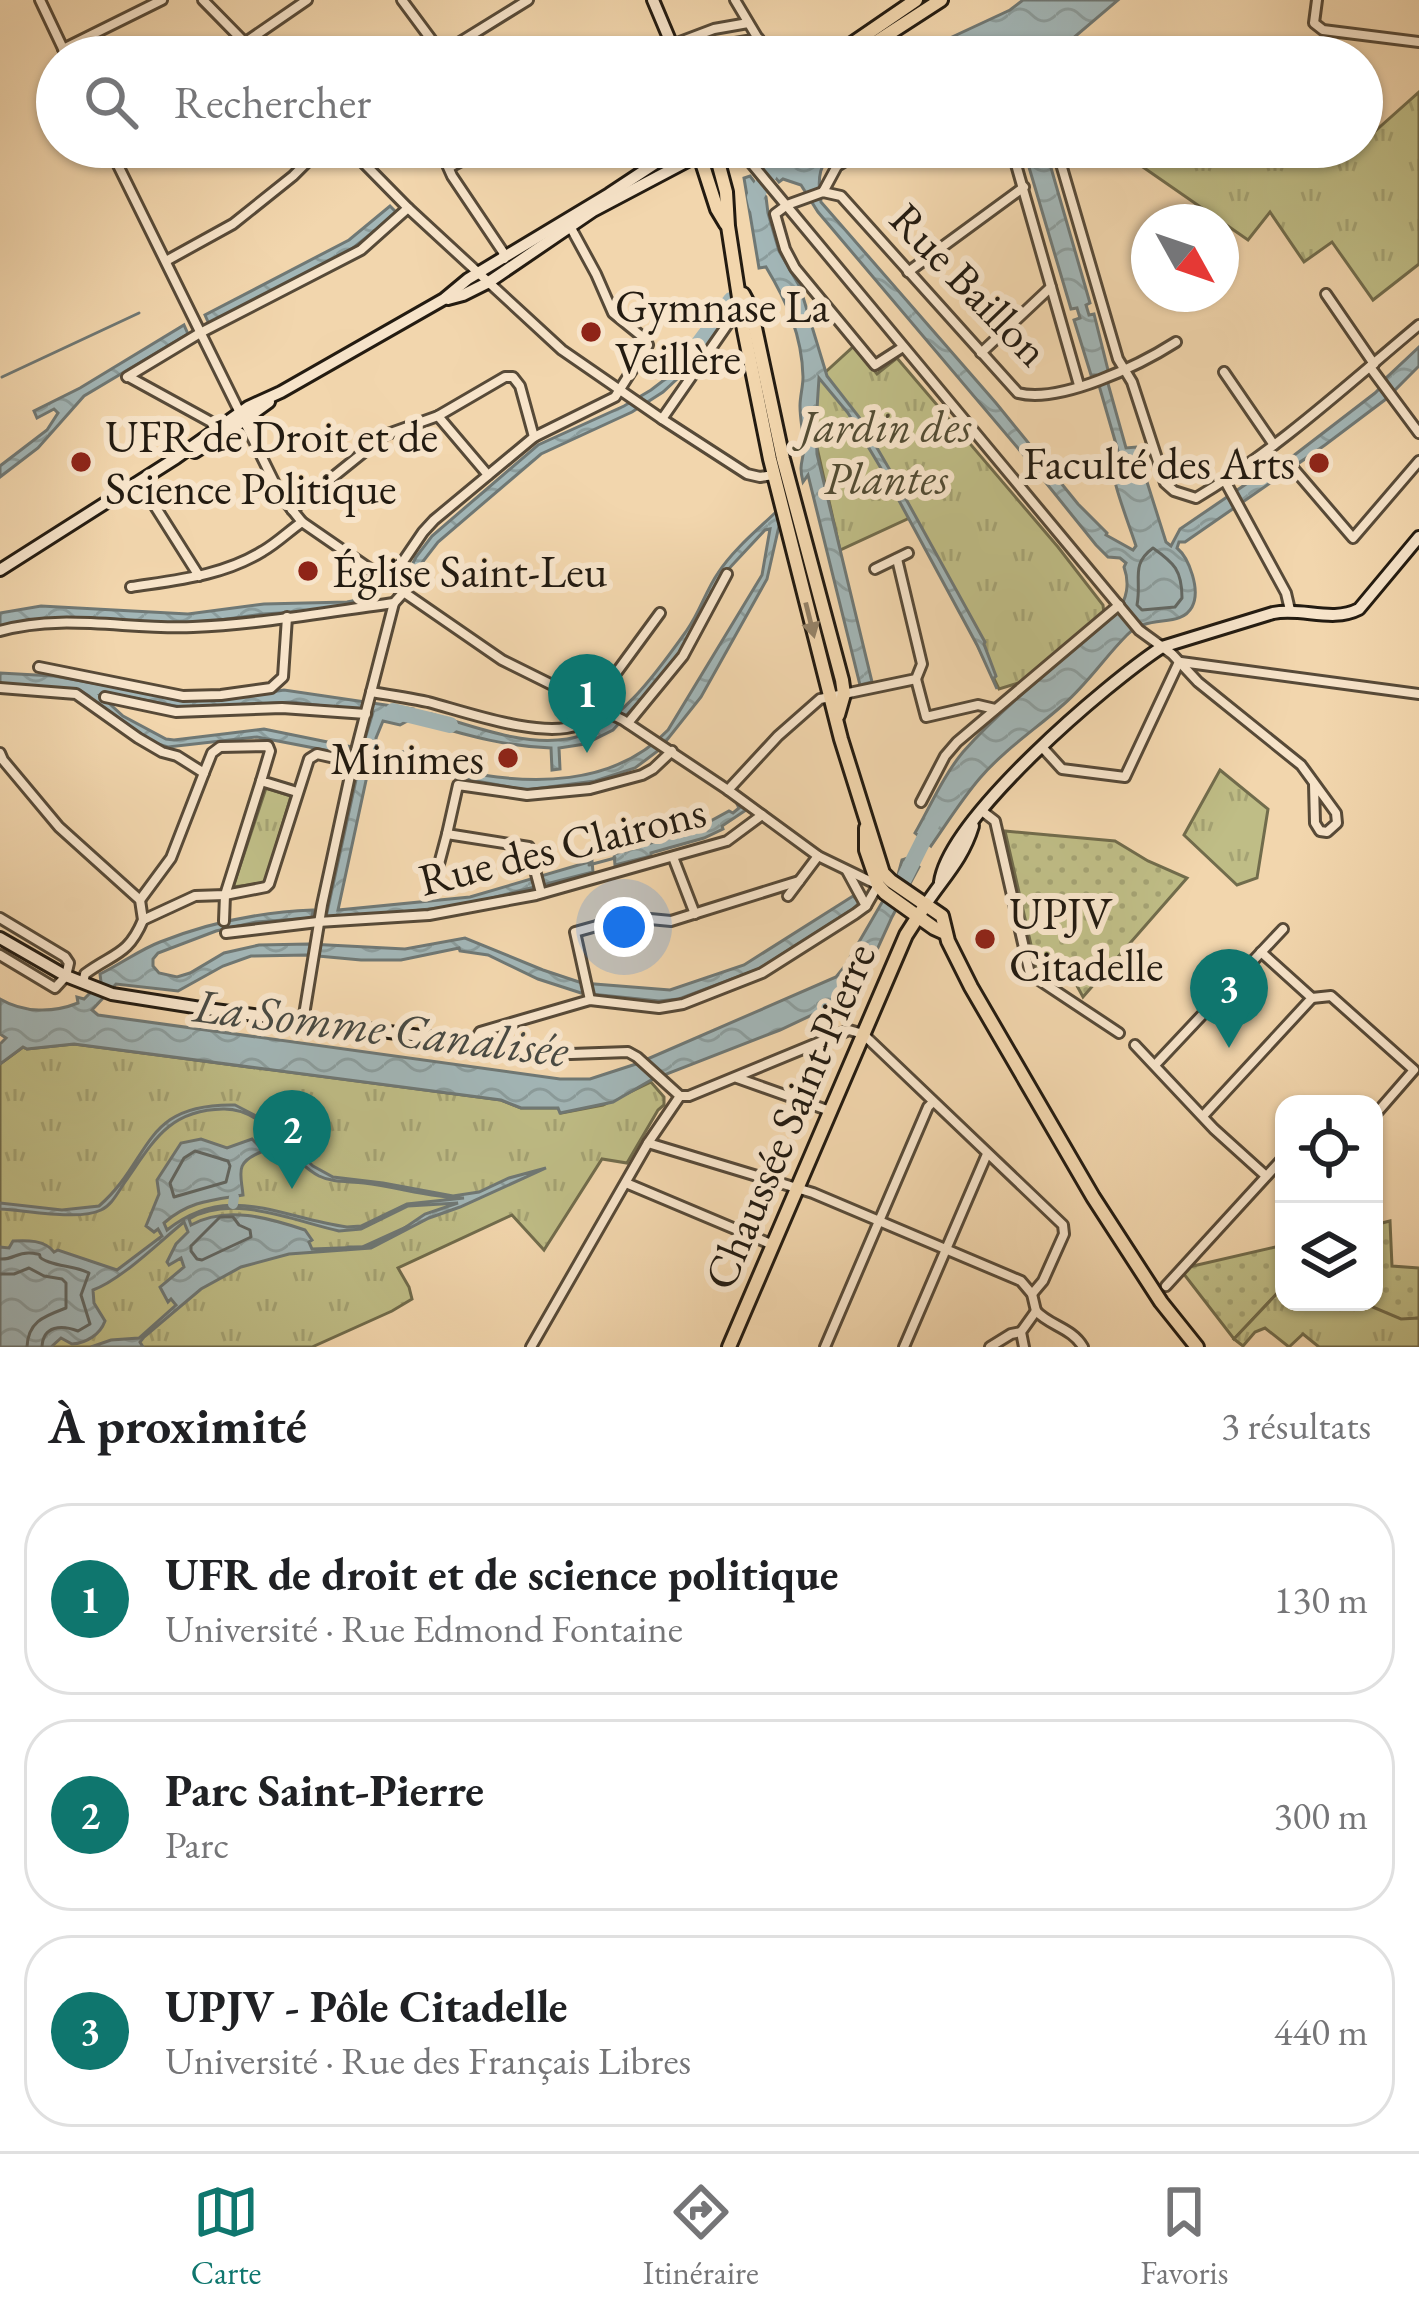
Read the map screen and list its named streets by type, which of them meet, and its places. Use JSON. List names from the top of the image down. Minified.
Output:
{"streets":{"main road":["Chaussée Saint-Pierre"],"street":["Rue Baillon","Rue des Clairons"]},"water":["La Somme Canalisée"],"parks":["Jardin des Plantes"],"places":["Gymnase La Veillère","UFR de Droit et de Science Politique","Faculté des Arts","Église Saint-Leu","Minimes","UPJV Citadelle"],"north":"bottom right","page":{"search":"Rechercher","pins":["1","3","2"],"heading":["À proximité","3 résultats"],"list":[{"mark":"1","name":"UFR de droit et de science politique","note":"Université · Rue Edmond Fontaine","value":"130 m"},{"mark":"2","name":"Parc Saint-Pierre","note":"Parc","value":"300 m"},{"mark":"3","name":"UPJV - Pôle Citadelle","note":"Université · Rue des Français Libres","value":"440 m"}],"nav":["Carte","Itinéraire","Favoris"]}}
